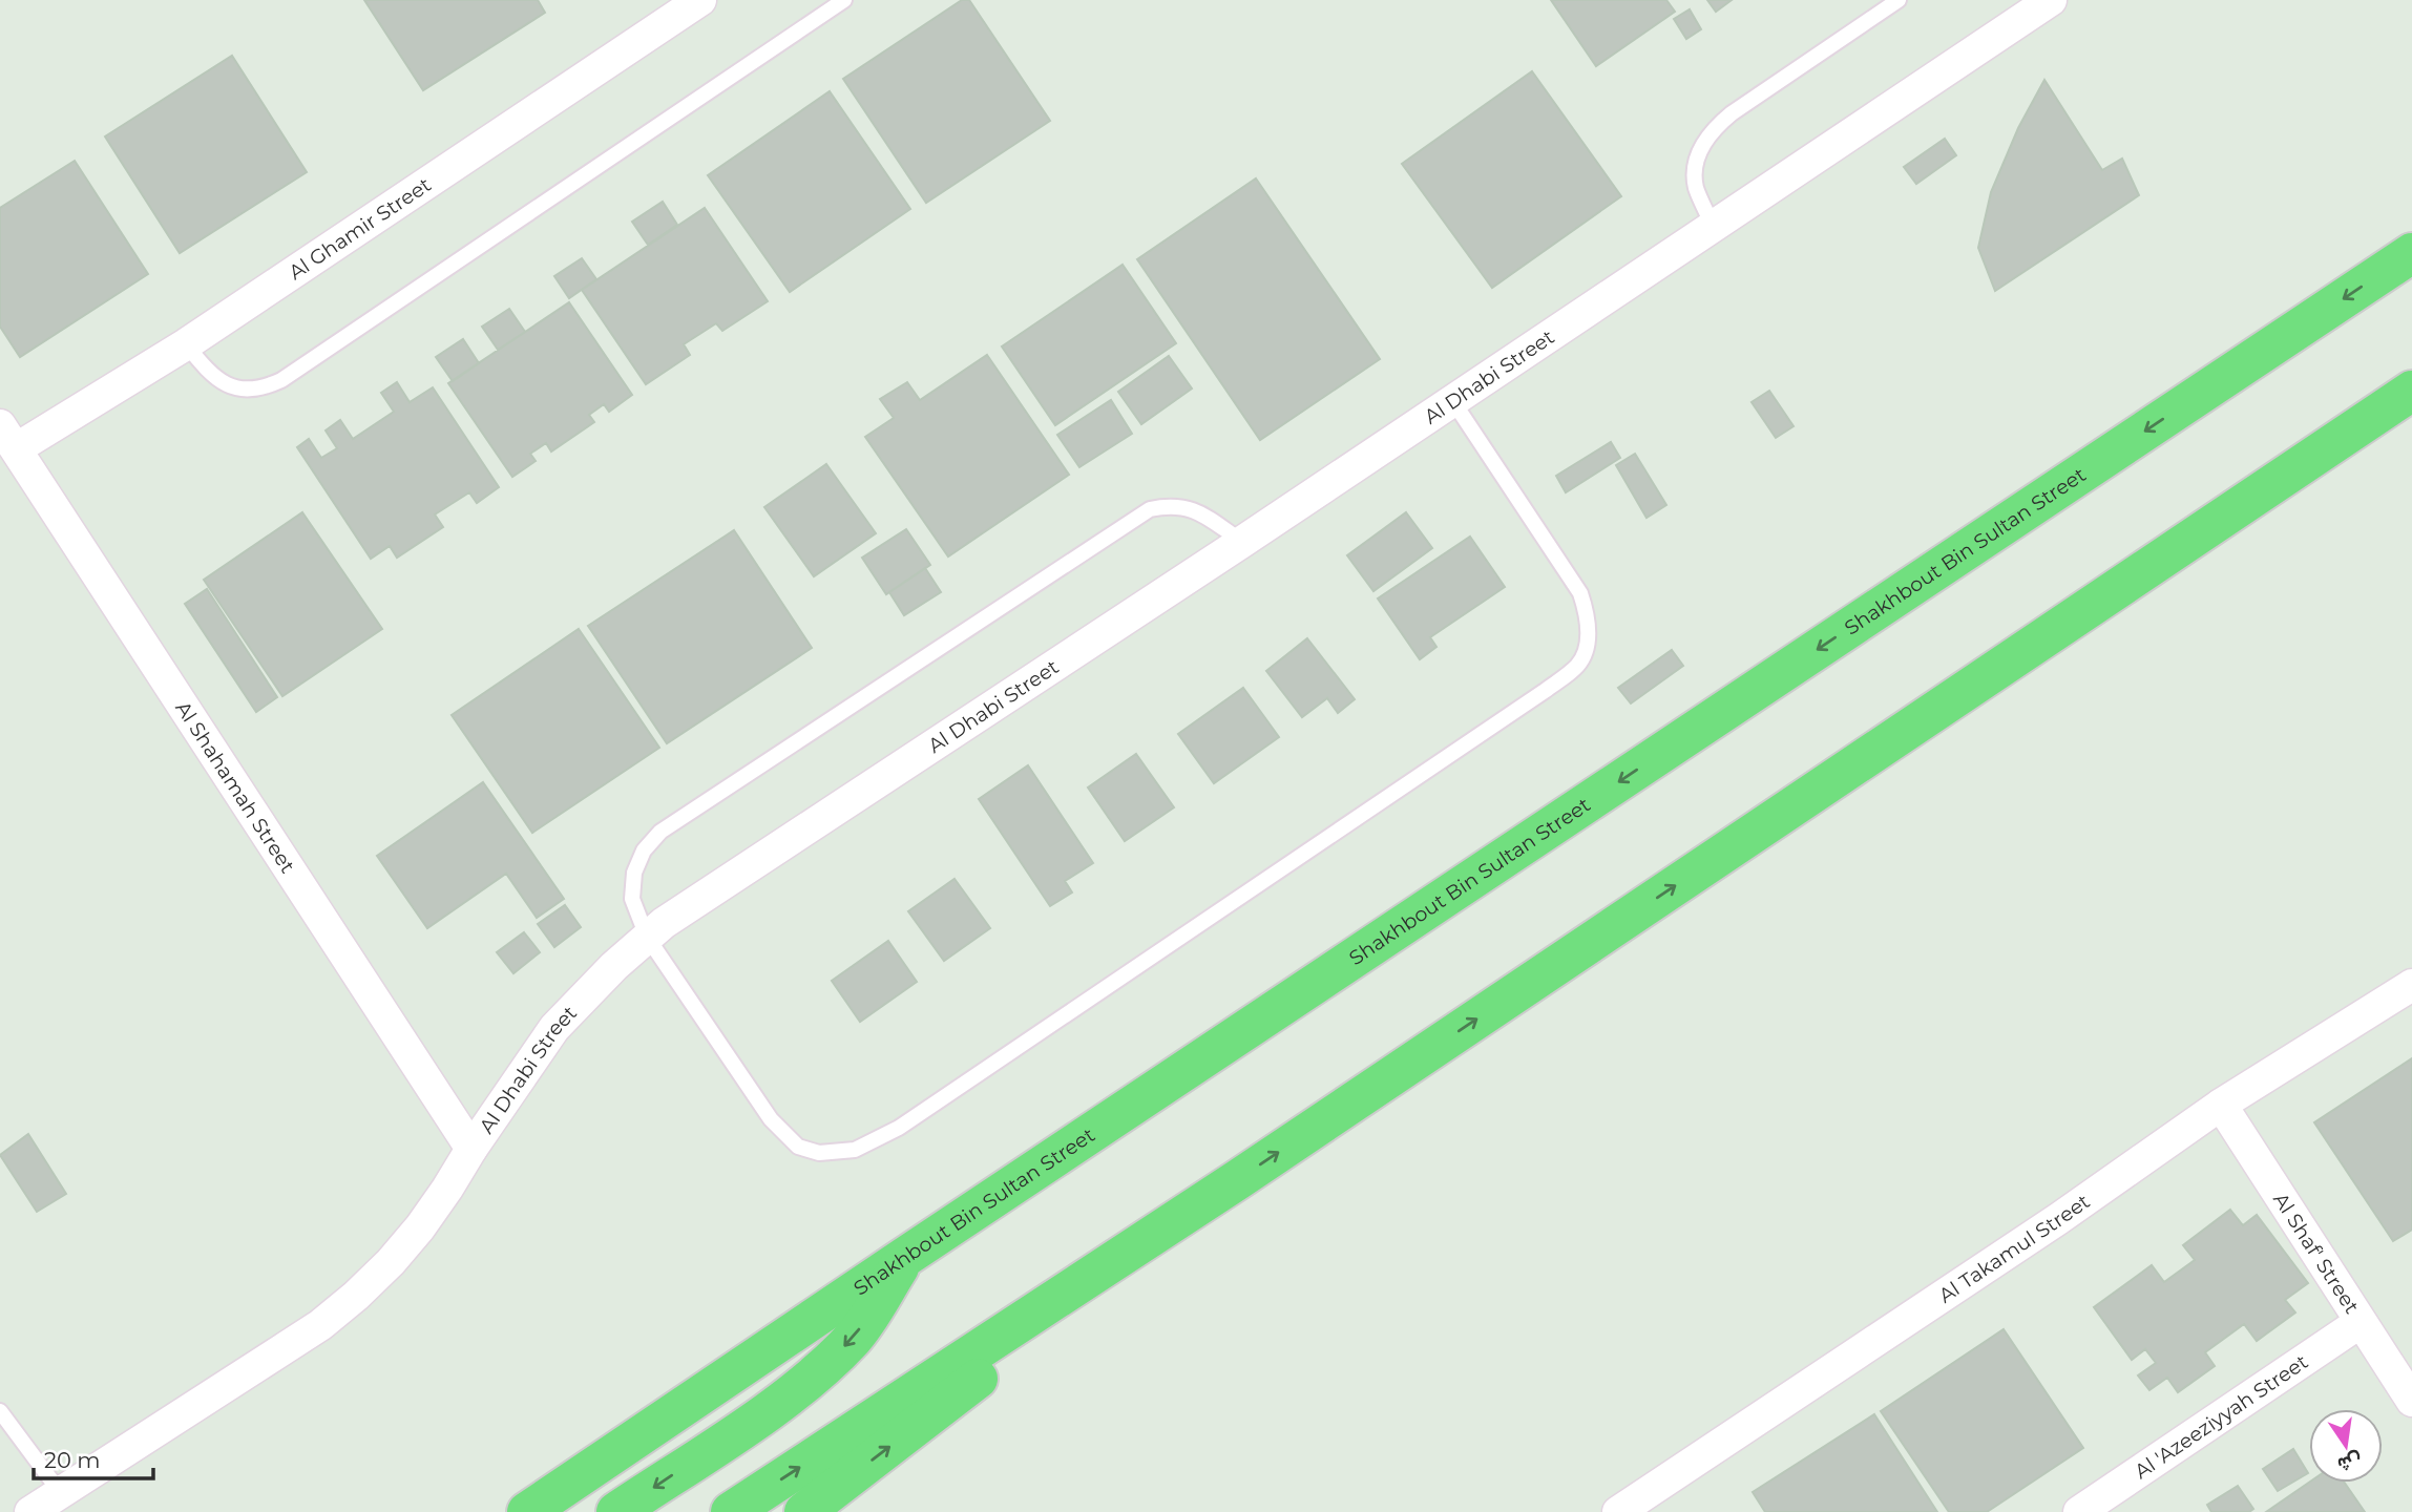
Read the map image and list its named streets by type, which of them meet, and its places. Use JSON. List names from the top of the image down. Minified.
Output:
{"streets":{"main road":["Shakhbout Bin Sultan Street"],"street":["Al Ghamir Street","Al Dhabi Street","Al Shahamah Street","Al Takamul Street","Al Shaf' Street","Al 'Azeeziyyah Street"]},"crossings":[["Al Ghamir Street","Al Shahamah Street"],["Al Dhabi Street","Al Shahamah Street"],["Al Takamul Street","Al Shaf' Street"],["Al Shaf' Street","Al 'Azeeziyyah Street"]],"scale_bar":"20 m","north":"bottom"}
